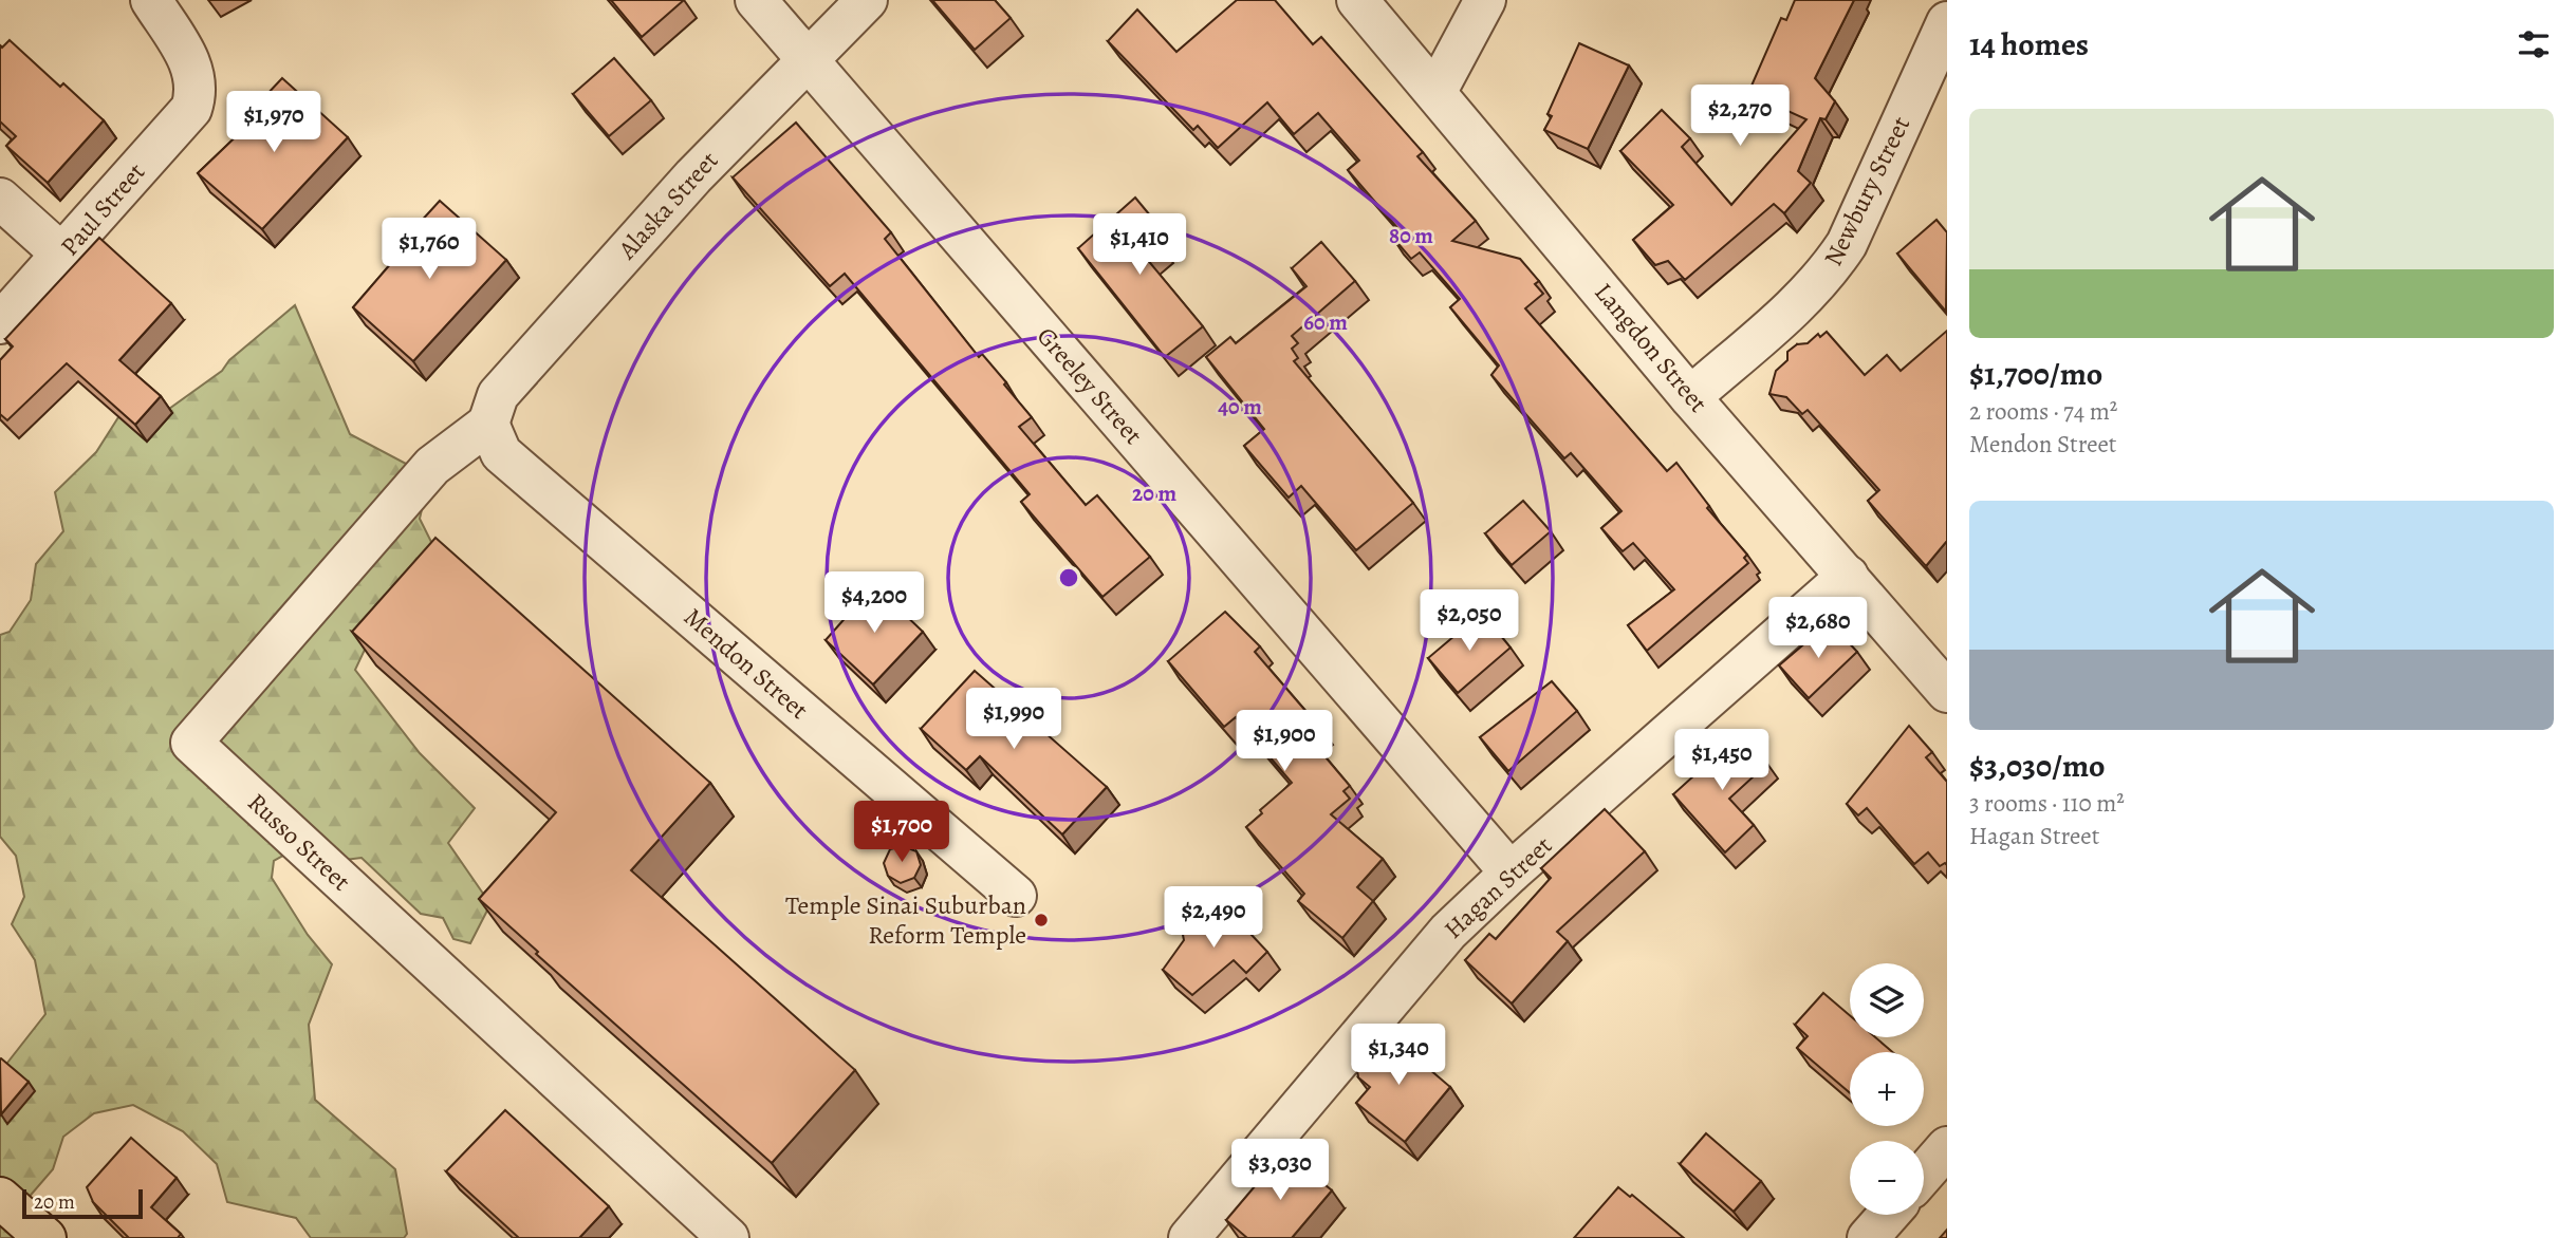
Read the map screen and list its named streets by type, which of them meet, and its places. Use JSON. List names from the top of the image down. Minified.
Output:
{"streets":{"street":["Newbury Street","Alaska Street","Paul Street","Langdon Street","Greeley Street","Mendon Street","Russo Street","Hagan Street"]},"crossings":[["Newbury Street","Langdon Street"],["Alaska Street","Greeley Street"],["Alaska Street","Mendon Street"],["Alaska Street","Russo Street"],["Langdon Street","Hagan Street"],["Greeley Street","Hagan Street"],["Mendon Street","Russo Street"]],"places":["Temple Sinai Suburban Reform Temple"],"scale_bar":"20 m","page":{"heading":"14 homes","price":["$2,270","$1,970","$1,410","$1,760","$4,200","$2,050","$2,680","$1,990","$1,900","$1,450","$1,700","$2,490","$1,340","$3,030"],"list":[{"name":"$1,700/mo","note":"2 rooms · 74 m² · Mendon Street"},{"name":"$3,030/mo","note":"3 rooms · 110 m² · Hagan Street"}],"map_buttons":["+","−"],"scale":"20 m"},"rings":["80 m","60 m","40 m","20 m"]}
